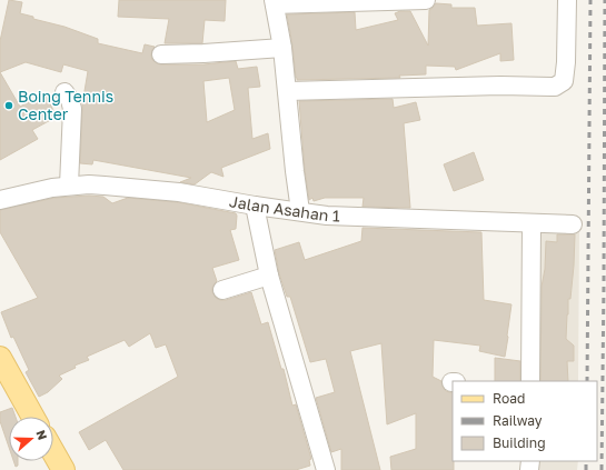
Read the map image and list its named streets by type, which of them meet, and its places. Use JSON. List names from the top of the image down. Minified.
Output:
{"streets":{"street":["Jalan Asahan 1"]},"places":["Boing Tennis Center"],"legend":["Road","Railway","Building"],"north":"right"}
